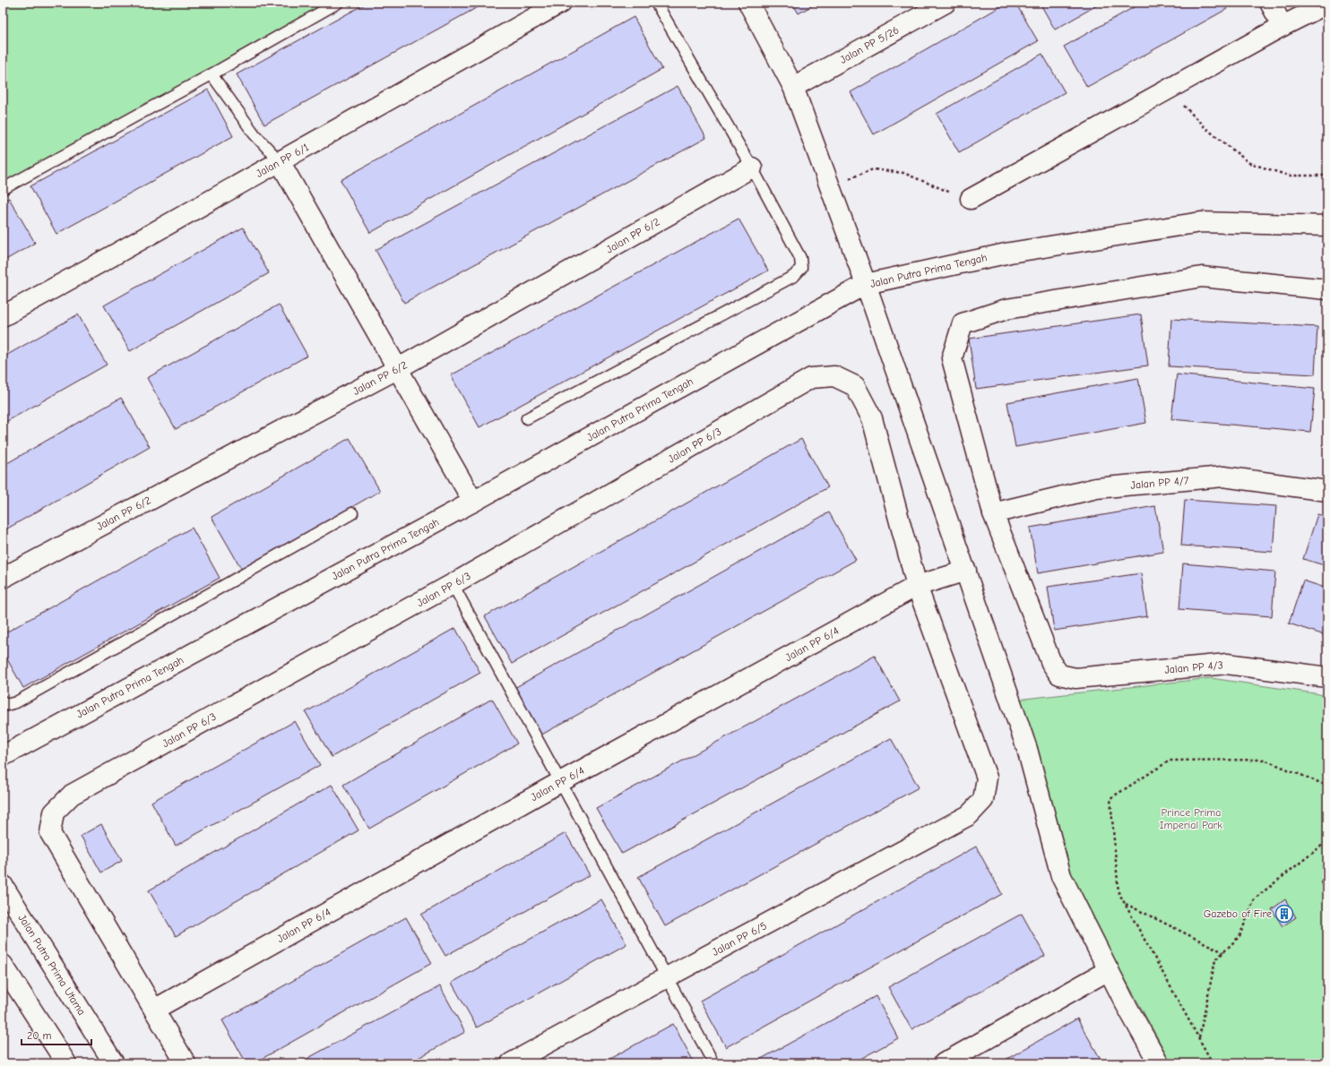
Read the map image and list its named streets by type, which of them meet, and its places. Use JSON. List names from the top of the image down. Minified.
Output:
{"streets":{"street":["Jalan PP 5/26","Jalan PP 6/1","Jalan PP 6/2","Jalan Putra Prima Tengah","Jalan PP 6/3","Jalan PP 4/7","Jalan PP 6/4","Jalan PP 4/3","Jalan PP 6/5","Jalan Putra Prima Utama"]},"crossings":[["Jalan PP 6/3","Jalan PP 6/4"],["Jalan PP 6/3","Jalan PP 6/5"],["Jalan PP 4/7","Jalan PP 4/3"],["Jalan PP 6/4","Jalan PP 6/5"]],"parks":["Prince Prima Imperial Park"],"places":{"building":["Gazebo of Fire"]},"scale_bar":"20 m"}
